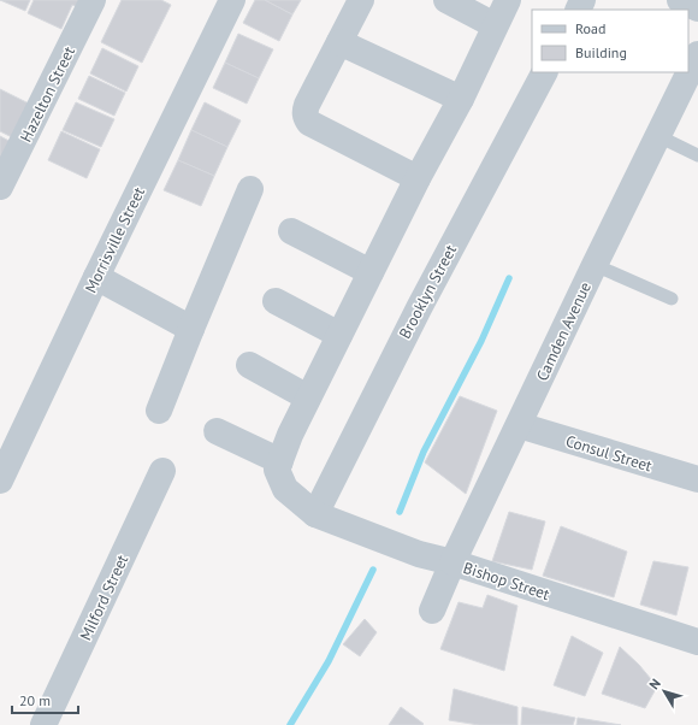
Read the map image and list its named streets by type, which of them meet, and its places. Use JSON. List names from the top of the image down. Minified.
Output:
{"streets":{"street":["Hazelton Street","Morrisville Street","Brooklyn Street","Camden Avenue","Consul Street","Bishop Street","Milford Street"]},"crossings":[["Brooklyn Street","Bishop Street"],["Camden Avenue","Consul Street"],["Camden Avenue","Bishop Street"]],"legend":["Road","Building"],"scale_bar":"20 m","north":"top left"}
